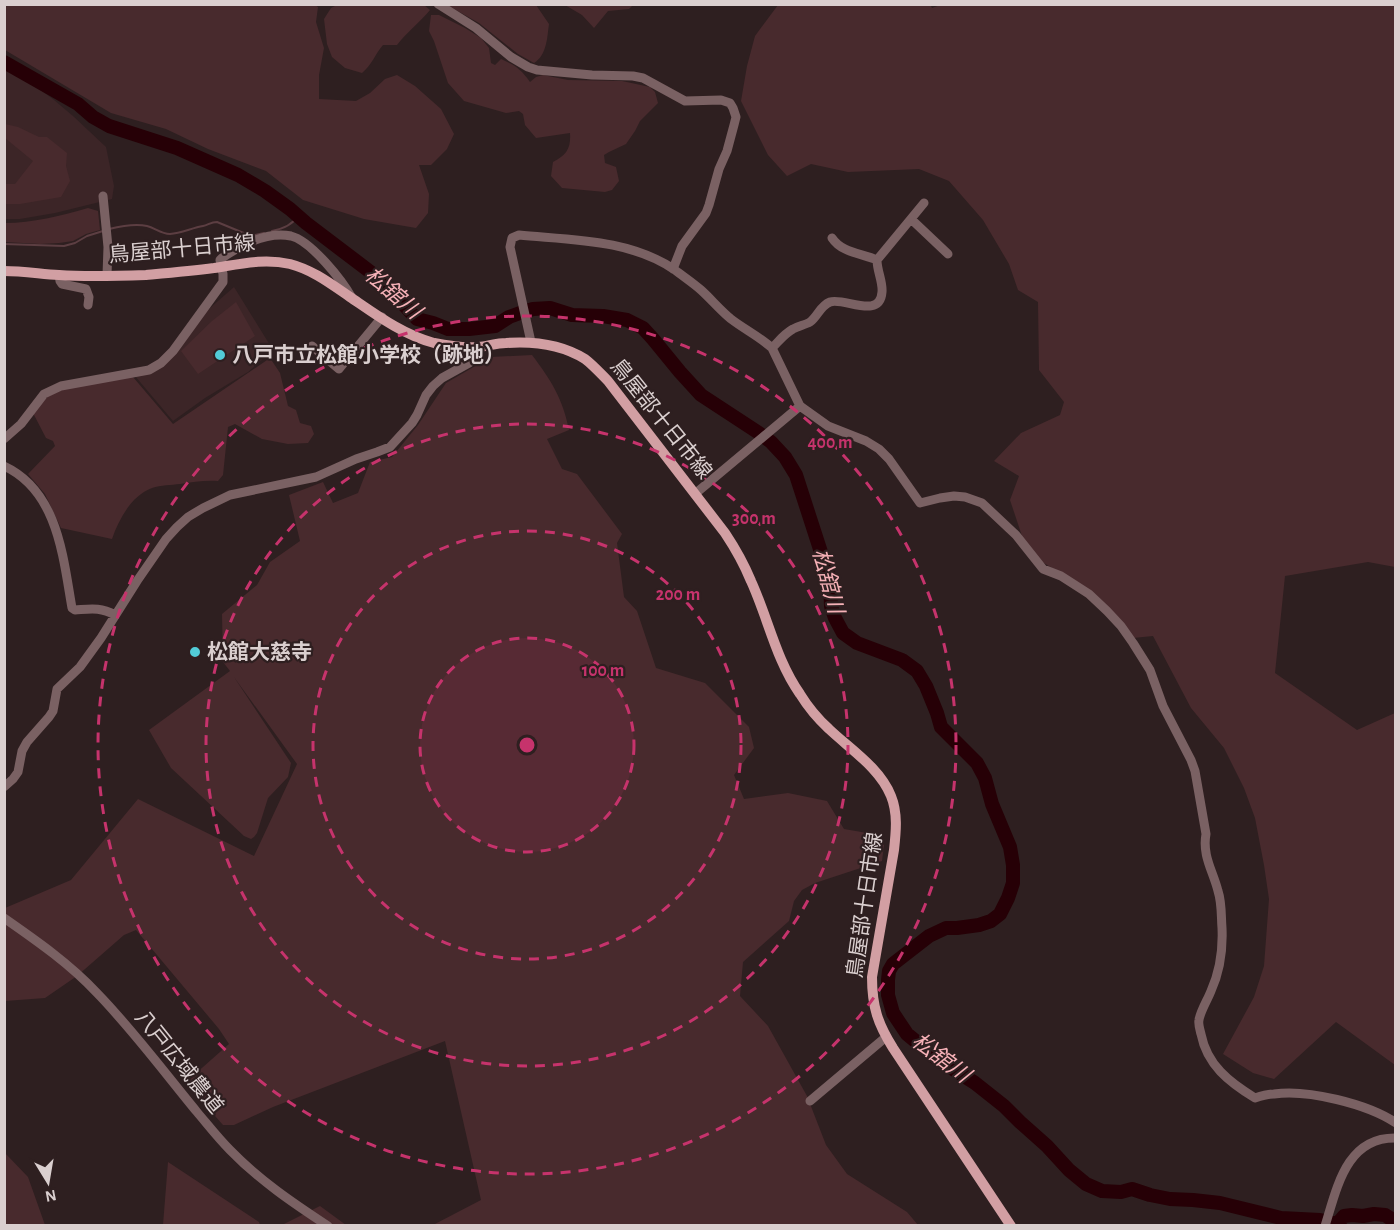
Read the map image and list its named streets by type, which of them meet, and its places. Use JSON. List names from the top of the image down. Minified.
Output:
{"streets":{"main road":["鳥屋部十日市線"],"street":["八戸広域農道"]},"water":["松舘川"],"places":["八戸市立松館小学校（跡地）","松館大慈寺"],"north":"bottom","rings":["400 m","300 m","200 m","100 m"]}
